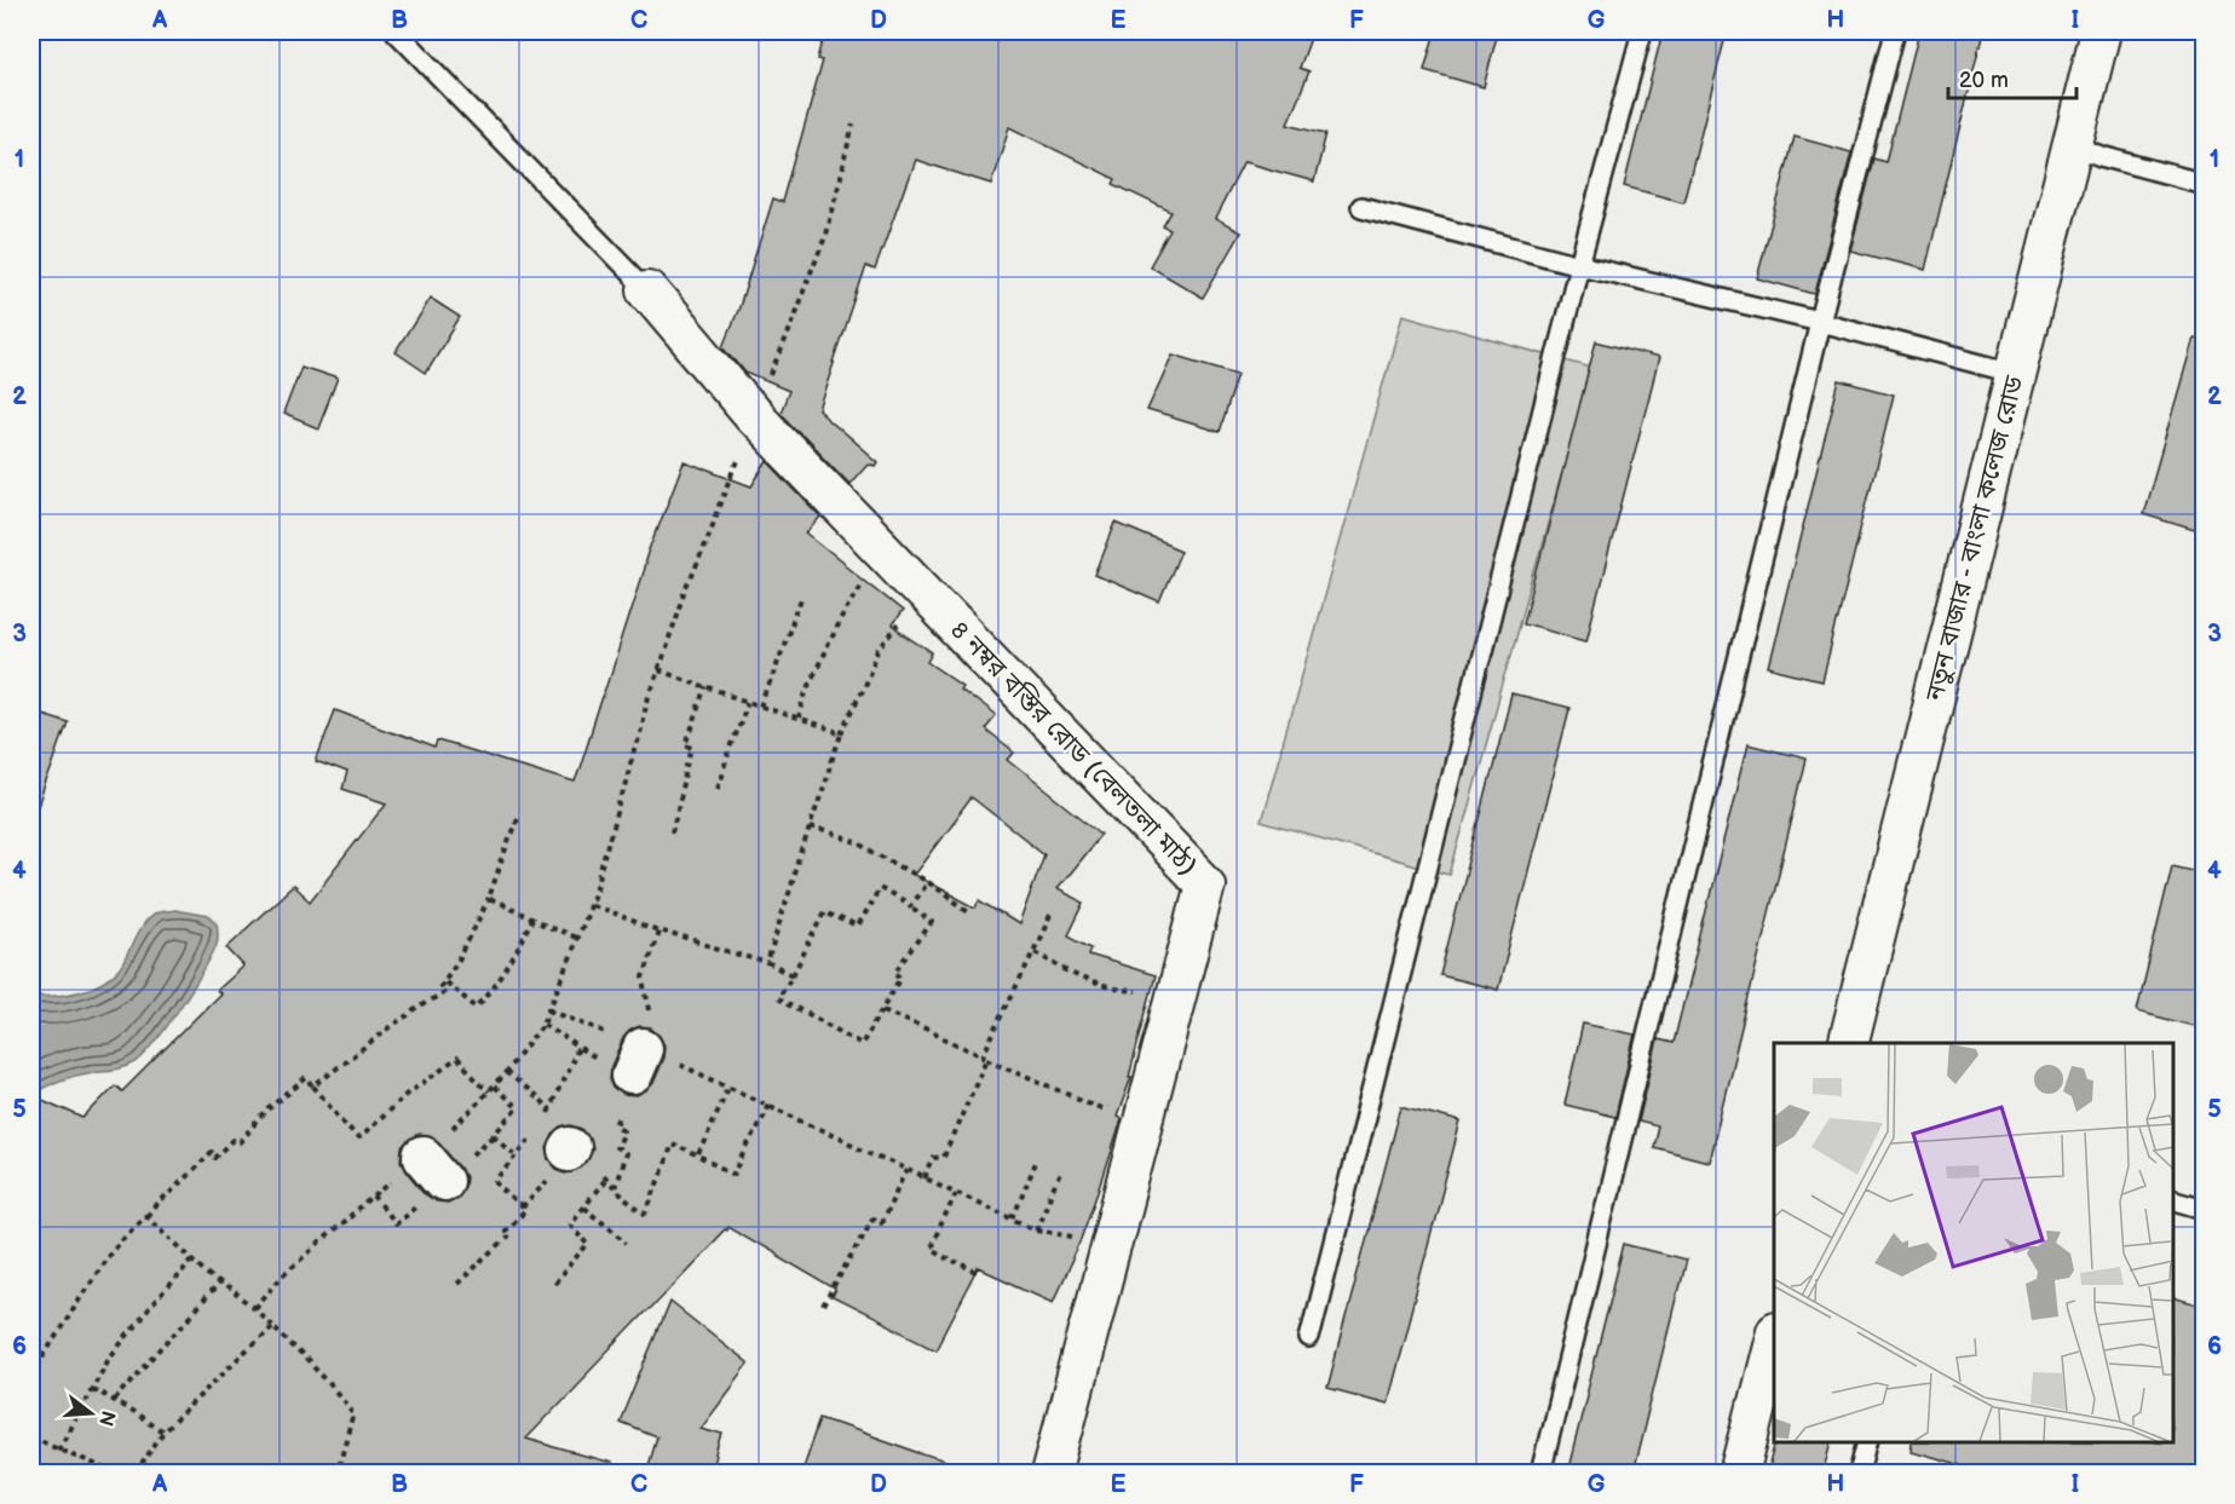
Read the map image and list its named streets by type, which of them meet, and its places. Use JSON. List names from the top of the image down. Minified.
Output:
{"streets":{"street":["নতুন বাজার - বাংলা কলেজ রোড","৪ নম্বর বস্তির রোড (বেলতলা মাঠ)"]},"scale_bar":"20 m","north":"right","grid":{"columns":["A","B","C","D","E","F","G","H","I"],"rows":["1","2","3","4","5","6"]}}
